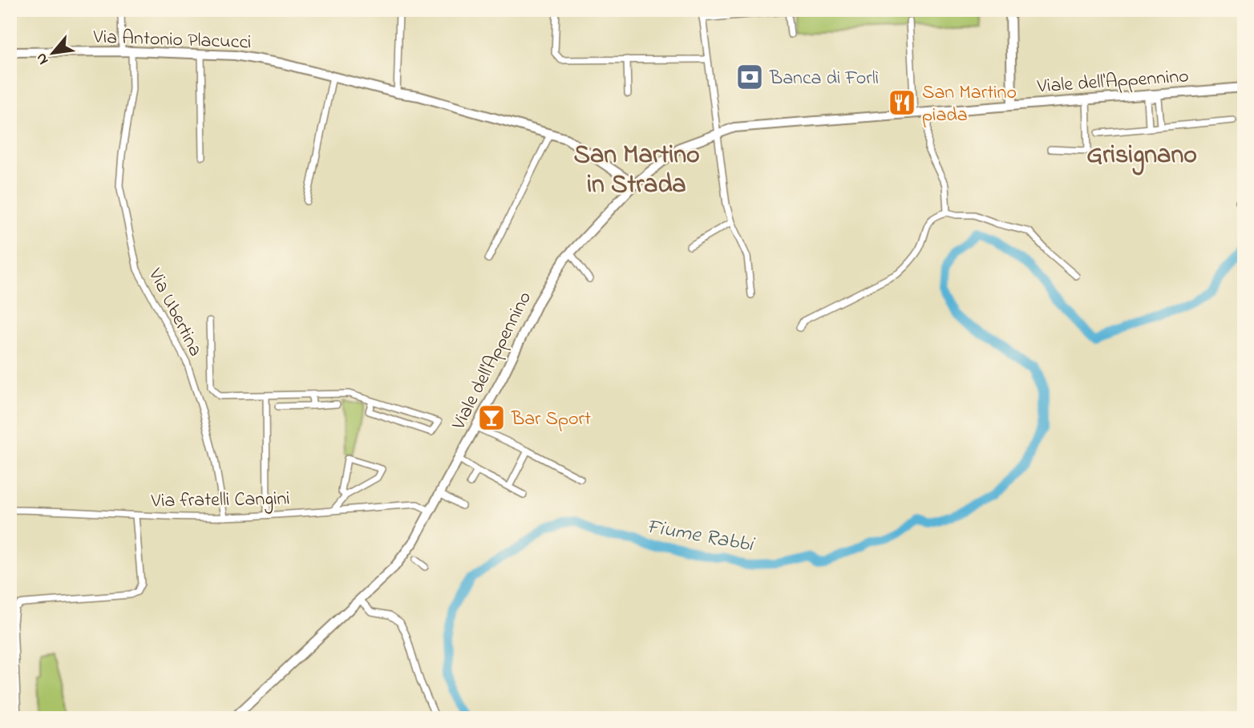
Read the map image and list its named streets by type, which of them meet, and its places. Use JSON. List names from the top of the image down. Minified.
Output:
{"streets":{"main road":["Via Antonio Placucci","Viale dell'Appennino"],"street":["Via Ubertina","Via fratelli Cangini"]},"crossings":[["Via Antonio Placucci","Viale dell'Appennino"],["Via Antonio Placucci","Via Ubertina"],["Viale dell'Appennino","Via fratelli Cangini"],["Via Ubertina","Via fratelli Cangini"]],"districts":["San Martino in Strada","Grisignano"],"water":["Fiume Rabbi"],"places":{"bank":["Banca di Forlì"],"restaurant":["San Martino piada"],"bar":["Bar Sport"]},"north":"bottom left"}
